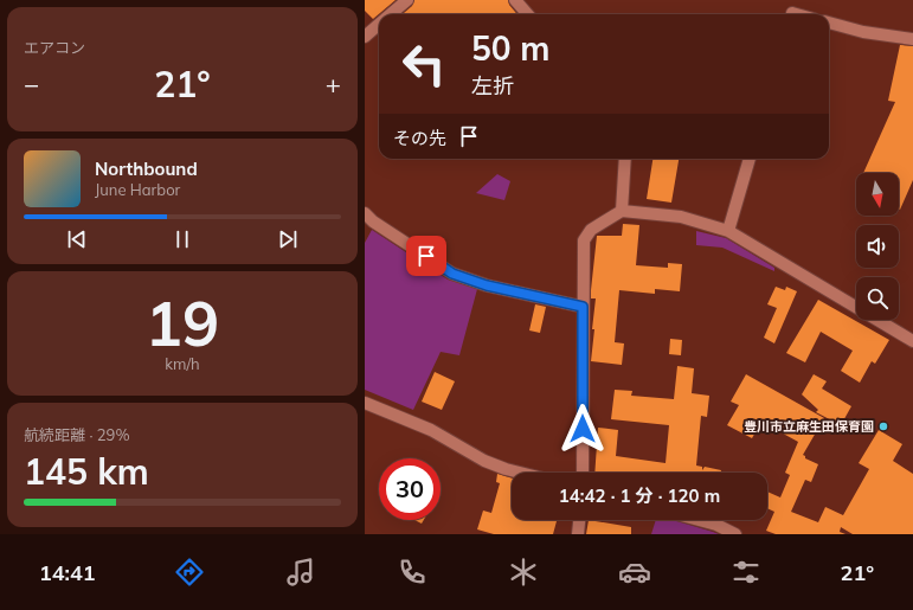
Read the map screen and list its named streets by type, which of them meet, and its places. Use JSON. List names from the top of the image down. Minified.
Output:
{"places":["豊川市立麻生田保育園"],"north":"bottom","page":{"tile":["エアコン",["19","km/h"],["航続距離 · 29%","145 km"]],"turn":["50 m","左折"],"heat":["−","21°","+"],"then":"その先","song":["Northbound","June Harbor"],"limit":"30","trip":"14:42 · 1 分 · 120 m","tabs":["14:41","21°"]}}
